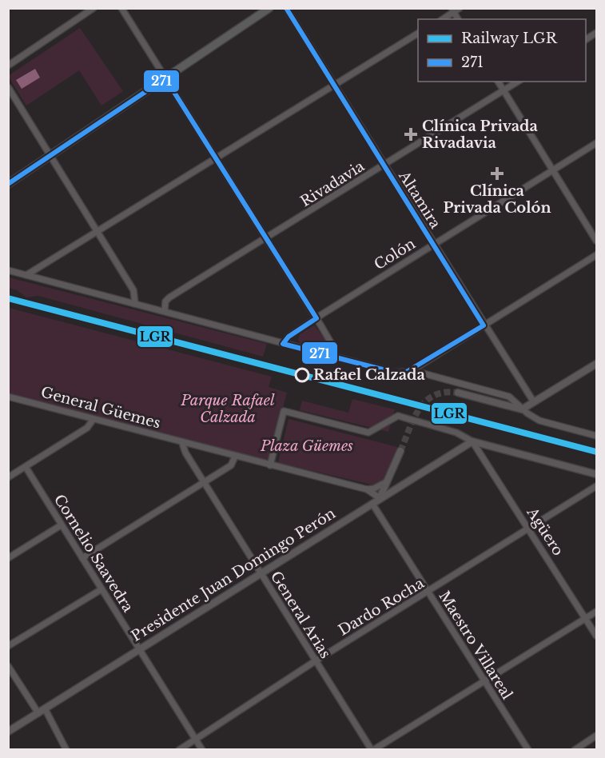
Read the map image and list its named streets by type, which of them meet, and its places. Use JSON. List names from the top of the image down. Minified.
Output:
{"streets":{"street":["Rivadavia","Altamira","Colón","General Güemes","Agüero","Cornelio Saavedra","Presidente Juan Domingo Perón","Dardo Rocha","General Arias","Maestro Villareal"]},"crossings":[["Rivadavia","Altamira"],["Altamira","Colón"],["General Güemes","Presidente Juan Domingo Perón"],["General Güemes","General Arias"],["Agüero","Presidente Juan Domingo Perón"],["Agüero","Dardo Rocha"],["Cornelio Saavedra","Presidente Juan Domingo Perón"],["Cornelio Saavedra","Dardo Rocha"],["Presidente Juan Domingo Perón","General Arias"],["Presidente Juan Domingo Perón","Maestro Villareal"],["Dardo Rocha","General Arias"],["Dardo Rocha","Maestro Villareal"]],"parks":["Parque Rafael Calzada","Plaza Güemes"],"places":{"health":["Clínica Privada Rivadavia","Clínica Privada Colón"],"other":["Rafael Calzada"]},"lines":["transit line 271","rail line LGR"],"legend":["Railway LGR","271"]}
